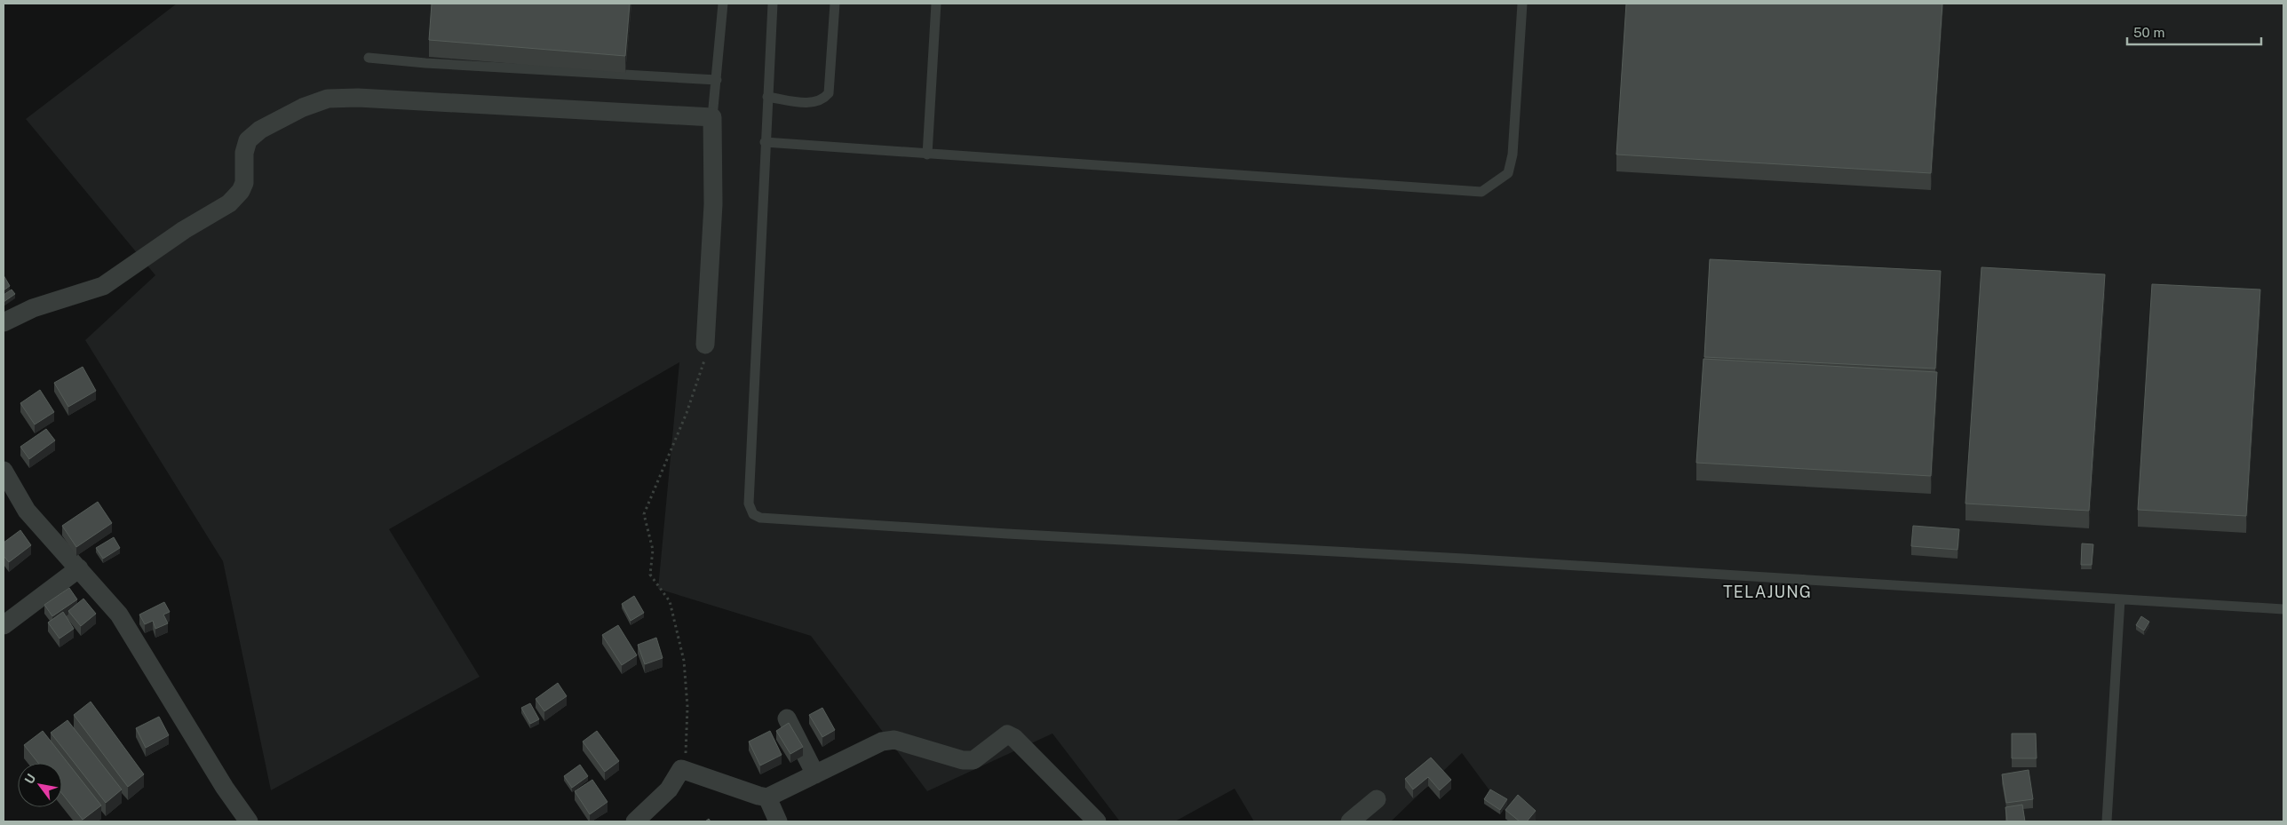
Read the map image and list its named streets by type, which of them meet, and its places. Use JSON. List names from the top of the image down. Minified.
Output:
{"districts":["TELAJUNG"],"scale_bar":"50 m","north":"top left"}
